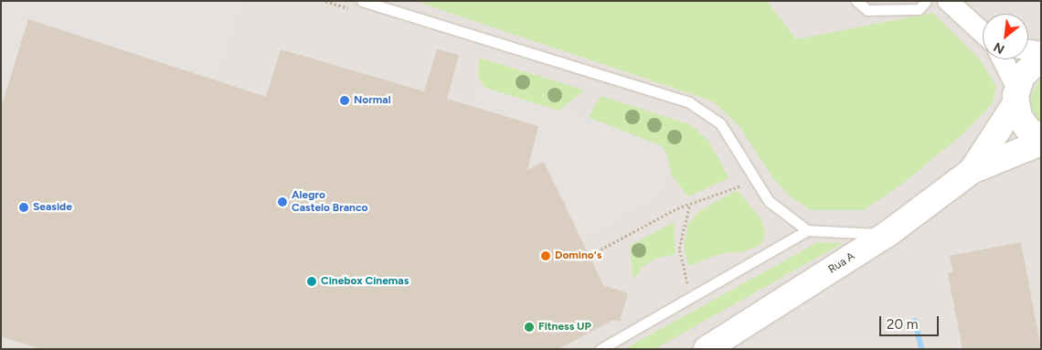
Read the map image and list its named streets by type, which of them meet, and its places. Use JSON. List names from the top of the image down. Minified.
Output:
{"streets":{"street":["Rua A"]},"places":["Normal","Alegro Castelo Branco","Seaside","Domino's","Cinebox Cinemas","Fitness UP"],"scale_bar":"20 m","north":"bottom left"}
